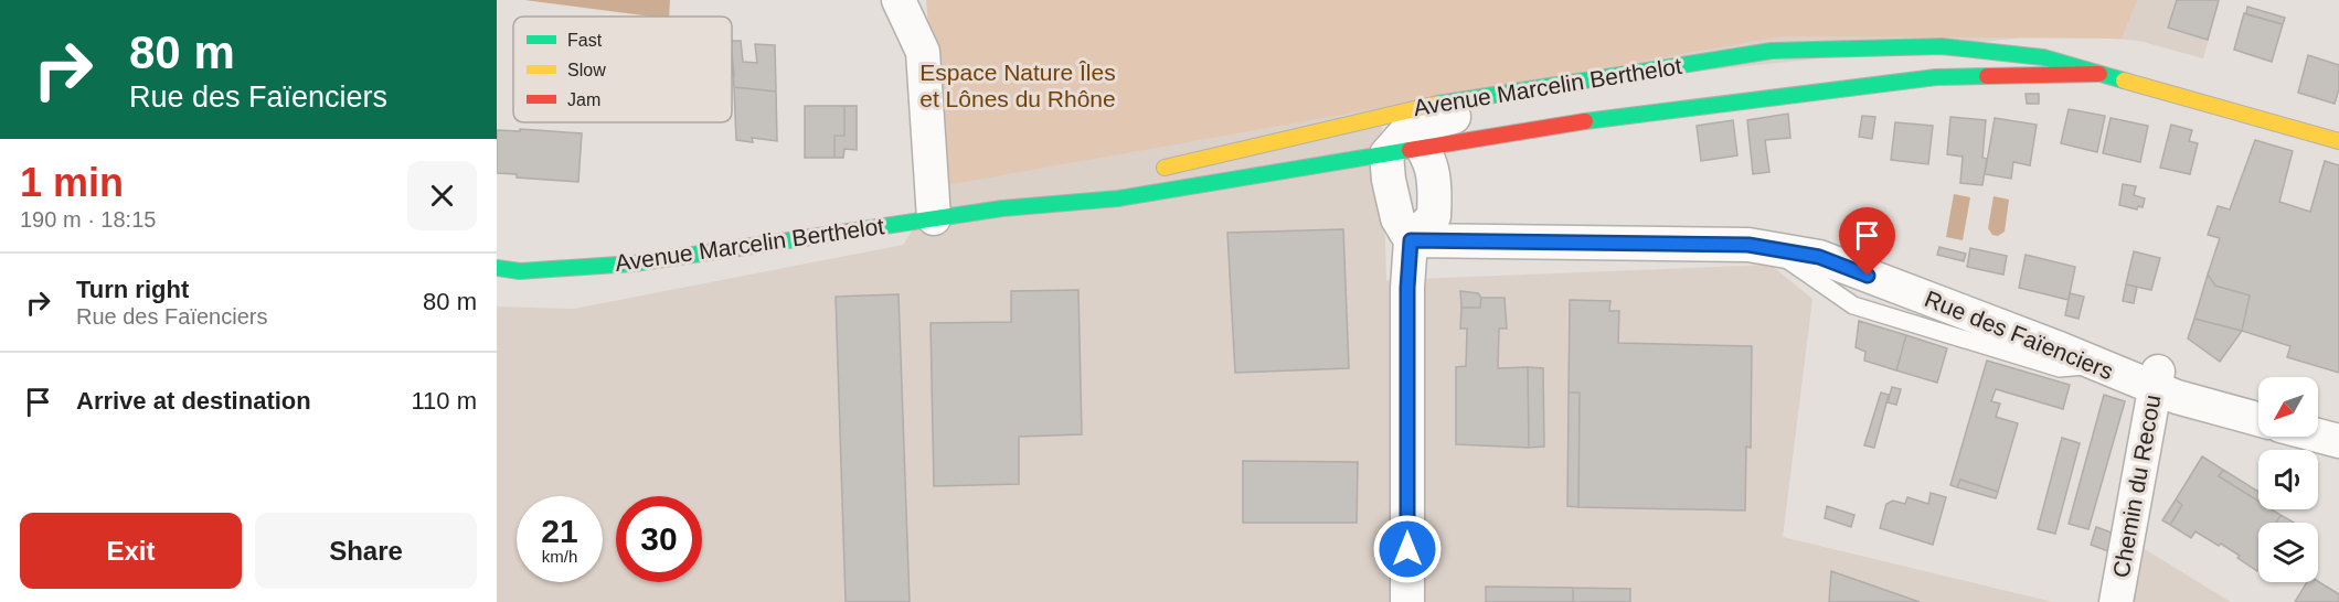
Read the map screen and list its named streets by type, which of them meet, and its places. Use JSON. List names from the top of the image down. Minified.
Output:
{"streets":{"street":["Avenue Marcelin Berthelot","Rue des Faïenciers","Chemin du Recou"]},"crossings":[["Rue des Faïenciers","Chemin du Recou"]],"parks":["Espace Nature Îles et Lônes du Rhône"],"legend":["Fast","Slow","Jam"],"north":"bottom left","page":{"turn":["80 m","Rue des Faïenciers"],"heading":["1 min","190 m · 18:15"],"list":[{"name":"Turn right","note":"Rue des Faïenciers","value":"80 m"},{"name":"Arrive at destination","value":"110 m"}],"speed":"21 km/h","limit":"30","buttons":["Exit","Share"]}}
